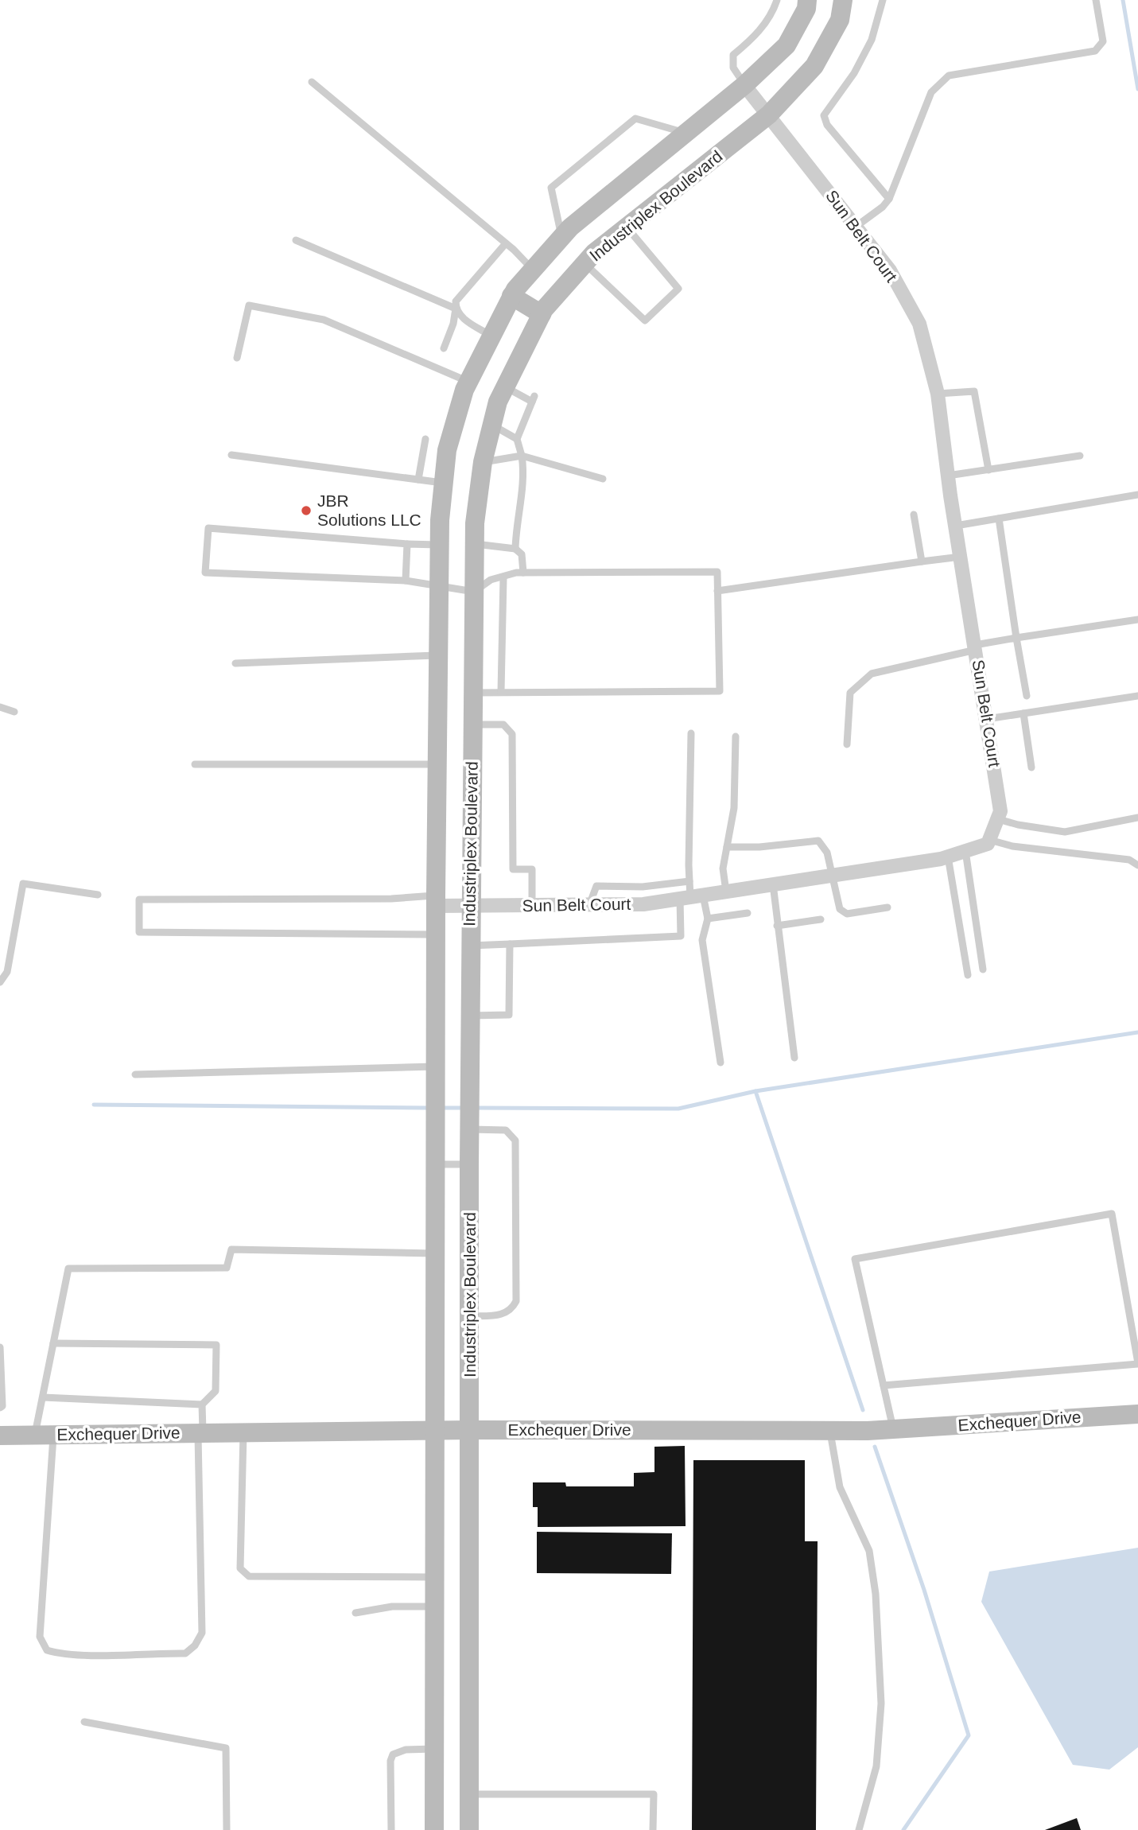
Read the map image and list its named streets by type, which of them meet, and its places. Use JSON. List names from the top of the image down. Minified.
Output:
{"streets":{"street":["Industriplex Boulevard","Sun Belt Court","Exchequer Drive"]},"crossings":[["Industriplex Boulevard","Sun Belt Court"],["Industriplex Boulevard","Exchequer Drive"]],"places":["JBR Solutions LLC"]}
